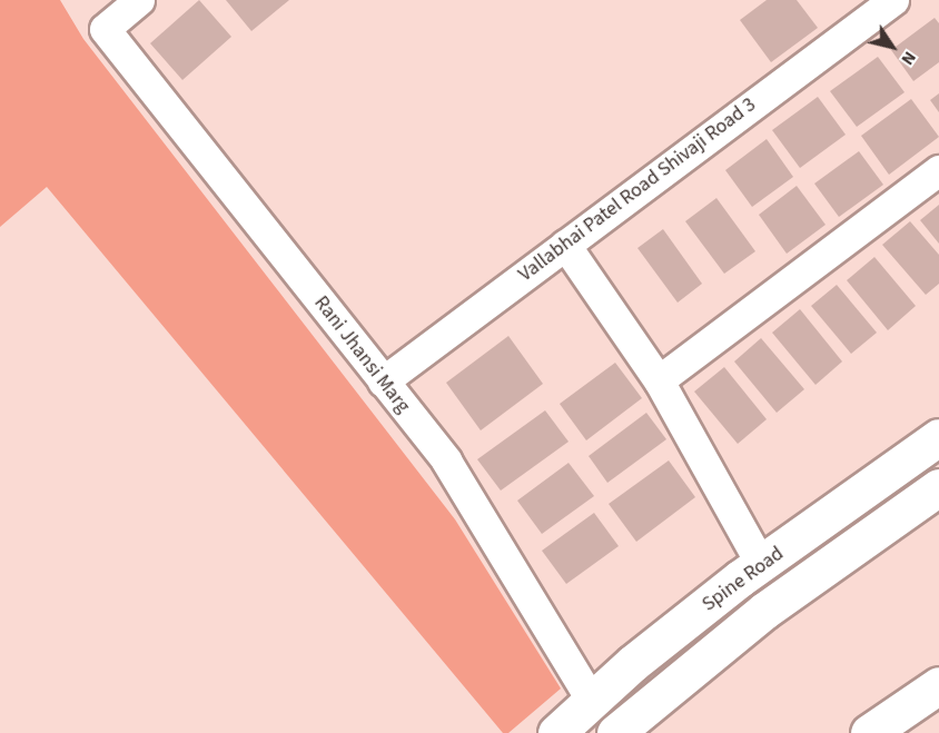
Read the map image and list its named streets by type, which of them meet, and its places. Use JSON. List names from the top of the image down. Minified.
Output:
{"streets":{"main road":["Spine Road"],"street":["Vallabhai Patel Road Shivaji Road 3","Rani Jhansi Marg"]},"crossings":[["Vallabhai Patel Road Shivaji Road 3","Rani Jhansi Marg"],["Rani Jhansi Marg","Spine Road"]],"north":"bottom right"}
